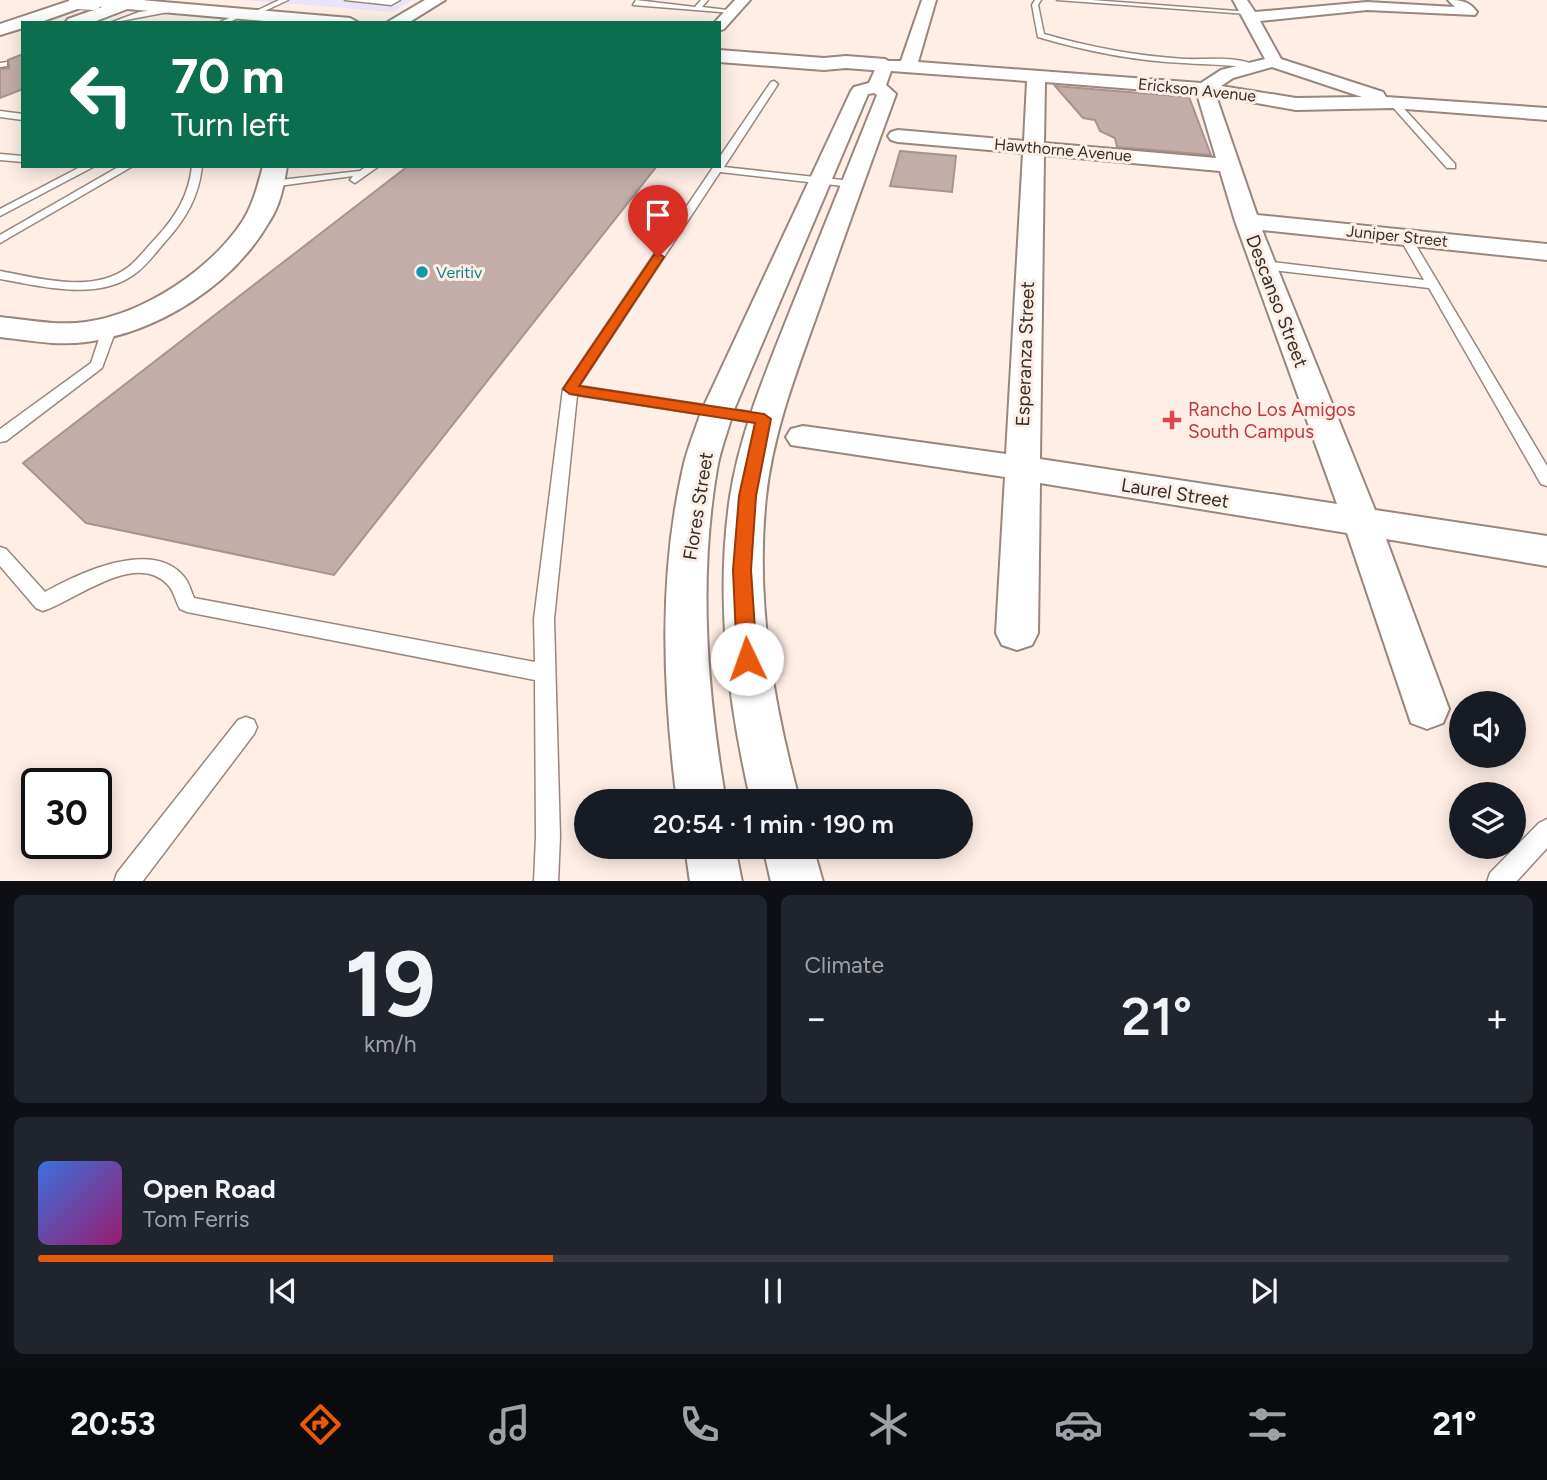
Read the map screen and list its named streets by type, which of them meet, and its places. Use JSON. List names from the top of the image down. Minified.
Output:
{"streets":{"street":["Erickson Avenue","Hawthorne Avenue","Juniper Street","Descanso Street","Esperanza Street","Laurel Street","Flores Street"]},"crossings":[["Erickson Avenue","Descanso Street"],["Erickson Avenue","Esperanza Street"],["Erickson Avenue","Flores Street"],["Hawthorne Avenue","Descanso Street"],["Hawthorne Avenue","Esperanza Street"],["Juniper Street","Descanso Street"],["Descanso Street","Laurel Street"],["Esperanza Street","Laurel Street"]],"places":{"other":["Veritiv"],"health":["Rancho Los Amigos South Campus"]},"page":{"turn":["70 m","Turn left"],"limit":"30","trip":"20:54 · 1 min · 190 m","tile":[["19","km/h"],"Climate"],"heat":["−","21°","+"],"song":["Open Road","Tom Ferris"],"tabs":["20:53","21°"]}}
